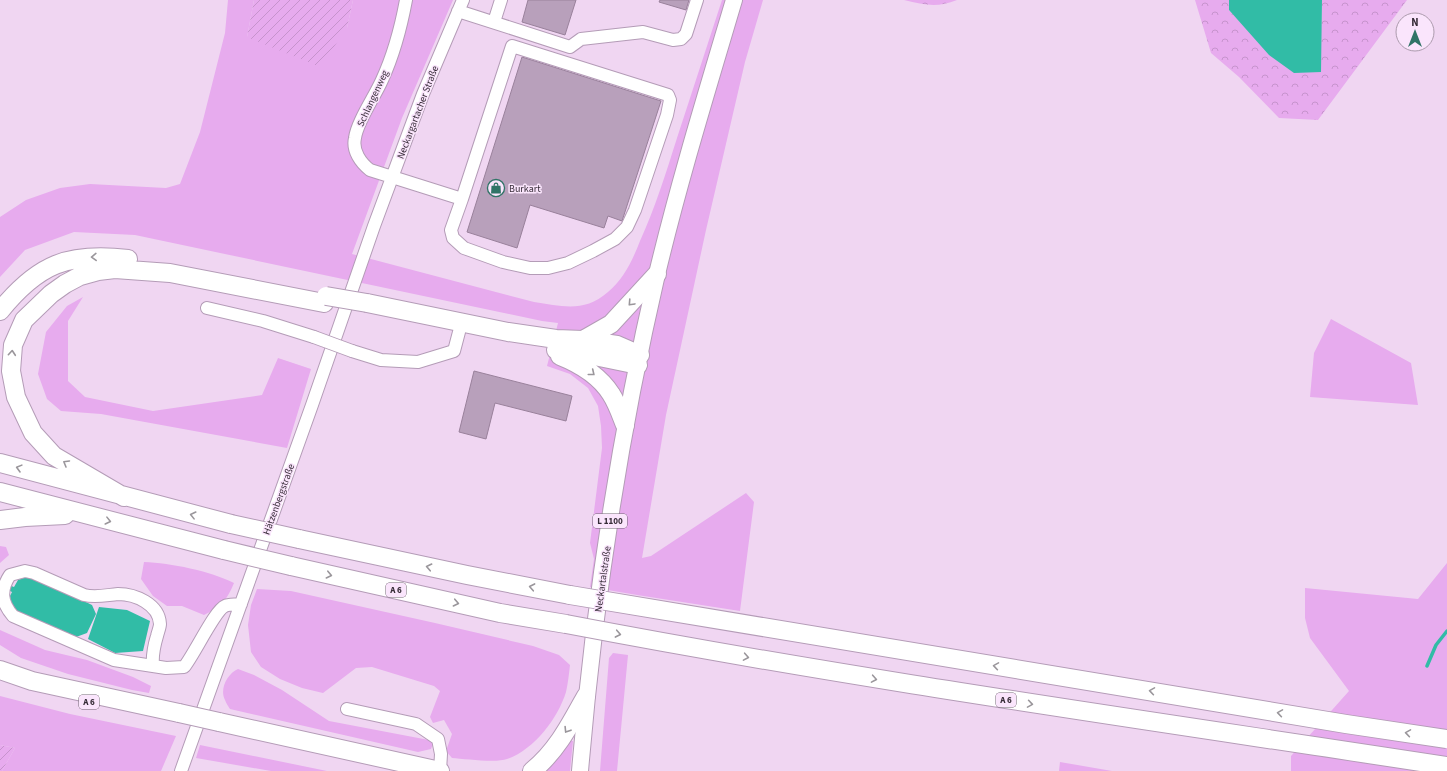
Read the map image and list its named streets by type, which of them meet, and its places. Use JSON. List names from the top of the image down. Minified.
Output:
{"streets":{"highway":["A 6"],"main road":["L 1100","Neckartalstraße"],"street":["Schlangenweg","Neckargartacher Straße","Hätzenbergstraße"]},"crossings":[["Schlangenweg","Neckargartacher Straße"],["Neckargartacher Straße","Hätzenbergstraße"],["L 1100","Neckartalstraße"]],"places":{"shop":["Burkart"]},"north":"top"}
